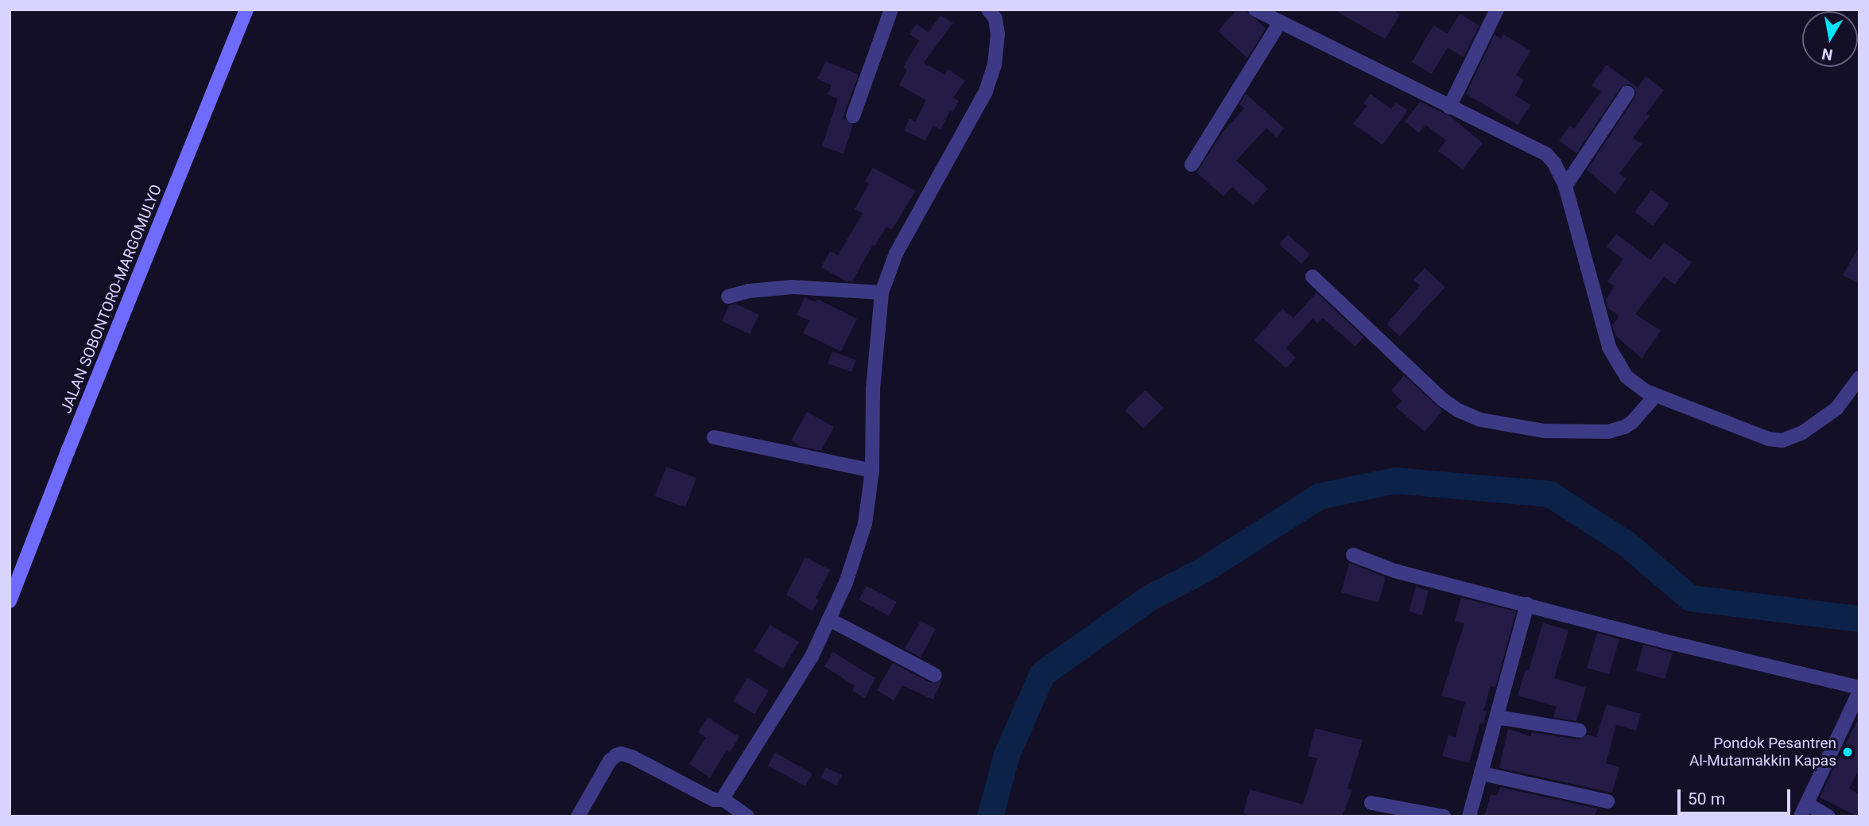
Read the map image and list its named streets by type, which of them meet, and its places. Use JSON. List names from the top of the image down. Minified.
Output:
{"streets":{"street":["JALAN SOBONTORO-MARGOMULYO"]},"places":["Pondok Pesantren Al-Mutamakkin Kapas"],"scale_bar":"50 m","north":"bottom"}
